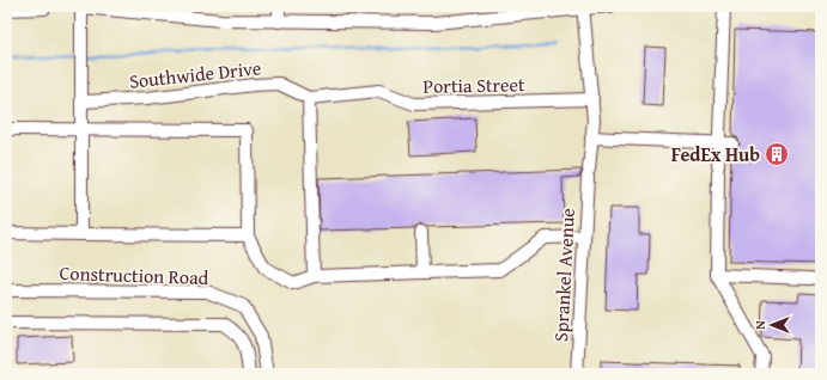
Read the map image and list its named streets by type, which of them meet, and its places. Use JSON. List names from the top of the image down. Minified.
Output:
{"streets":{"street":["Southwide Drive","Portia Street","Construction Road","Sprankel Avenue"]},"crossings":[["Southwide Drive","Portia Street"],["Portia Street","Sprankel Avenue"]],"places":{"building":["FedEx Hub"]},"north":"left"}
